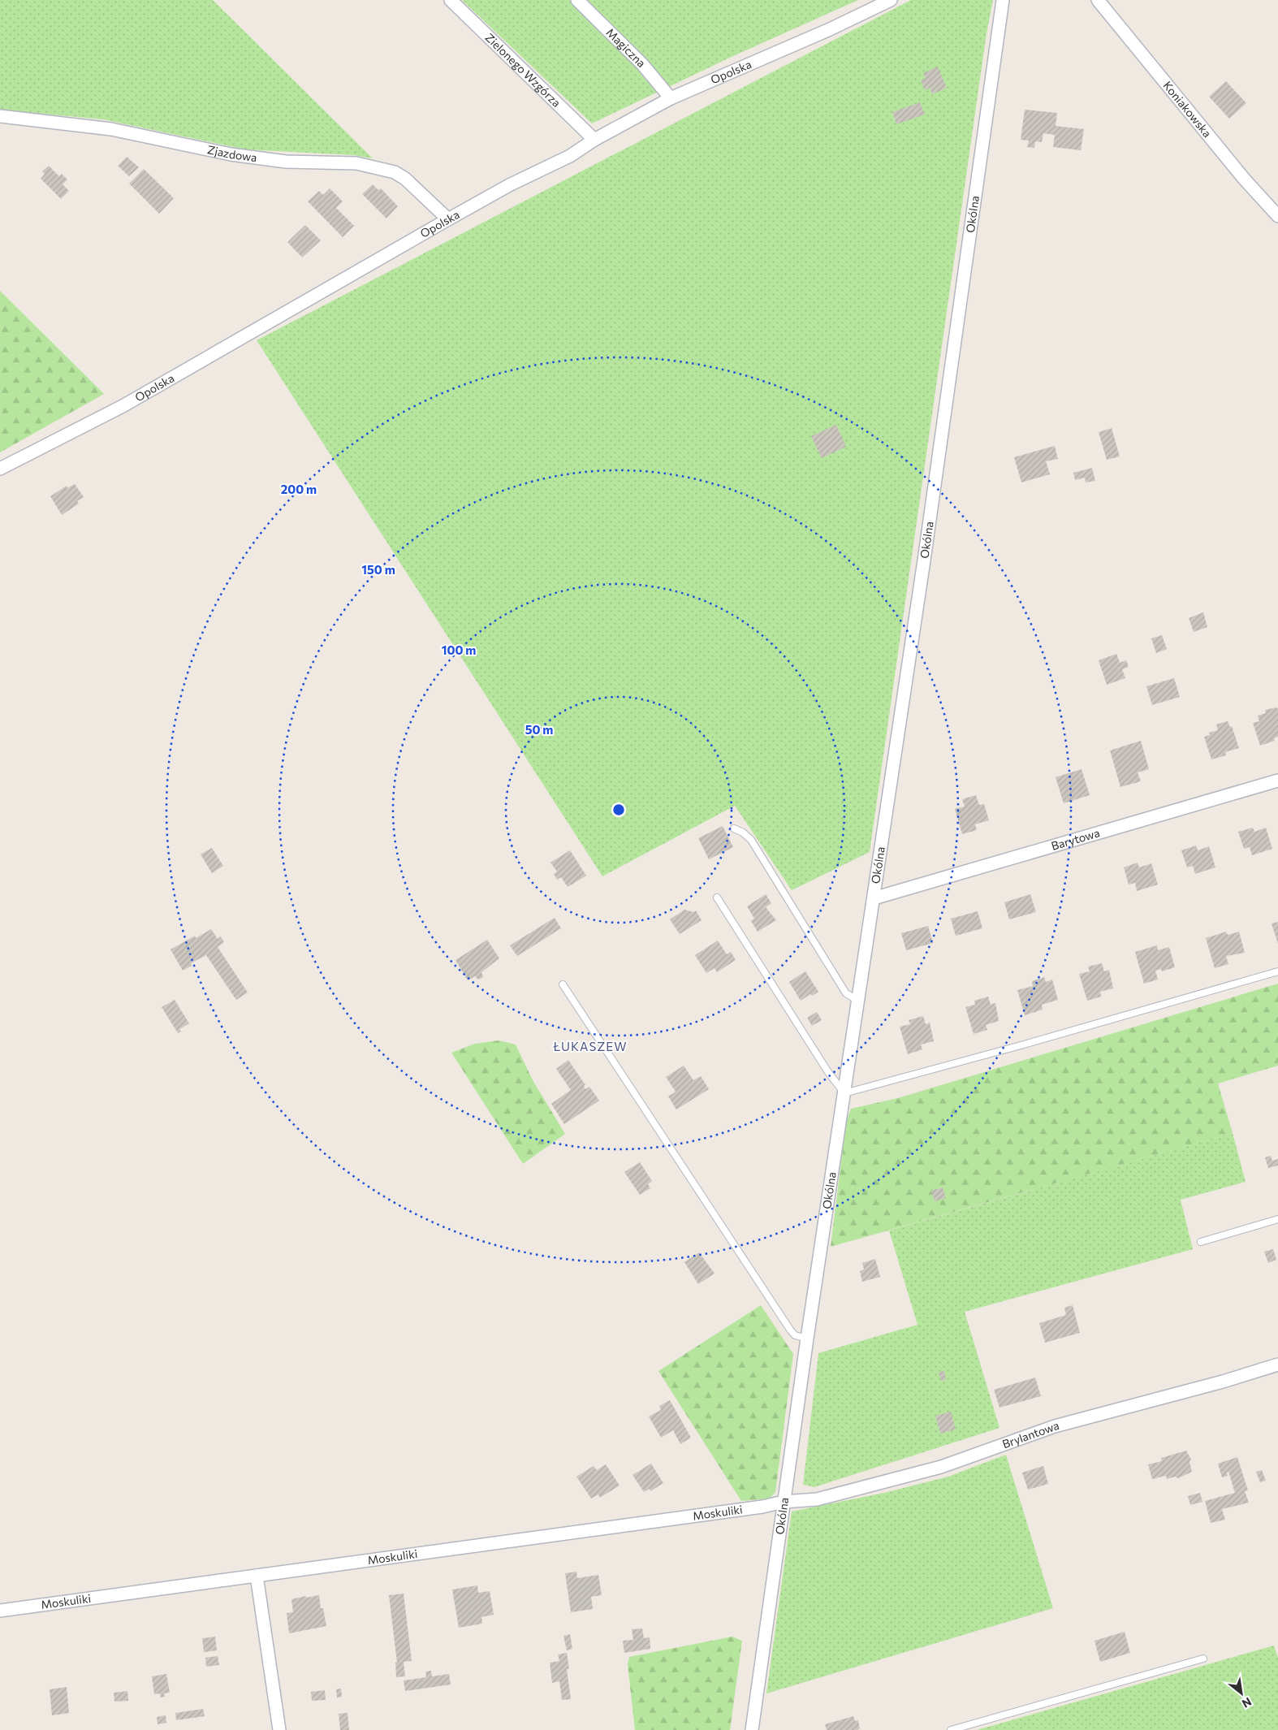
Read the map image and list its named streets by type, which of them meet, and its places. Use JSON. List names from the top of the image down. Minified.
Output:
{"streets":{"street":["Magiczna","Zielonego Wzgórza","Opolska","Koniakowska","Zjazdowa","Okólna","Barytowa","Brylantowa","Moskuliki"]},"crossings":[["Magiczna","Opolska"],["Zielonego Wzgórza","Opolska"],["Opolska","Zjazdowa"],["Okólna","Barytowa"],["Okólna","Brylantowa"],["Okólna","Moskuliki"],["Brylantowa","Moskuliki"]],"districts":["ŁUKASZEW"],"north":"bottom right","rings":["200 m","150 m","100 m","50 m"]}
